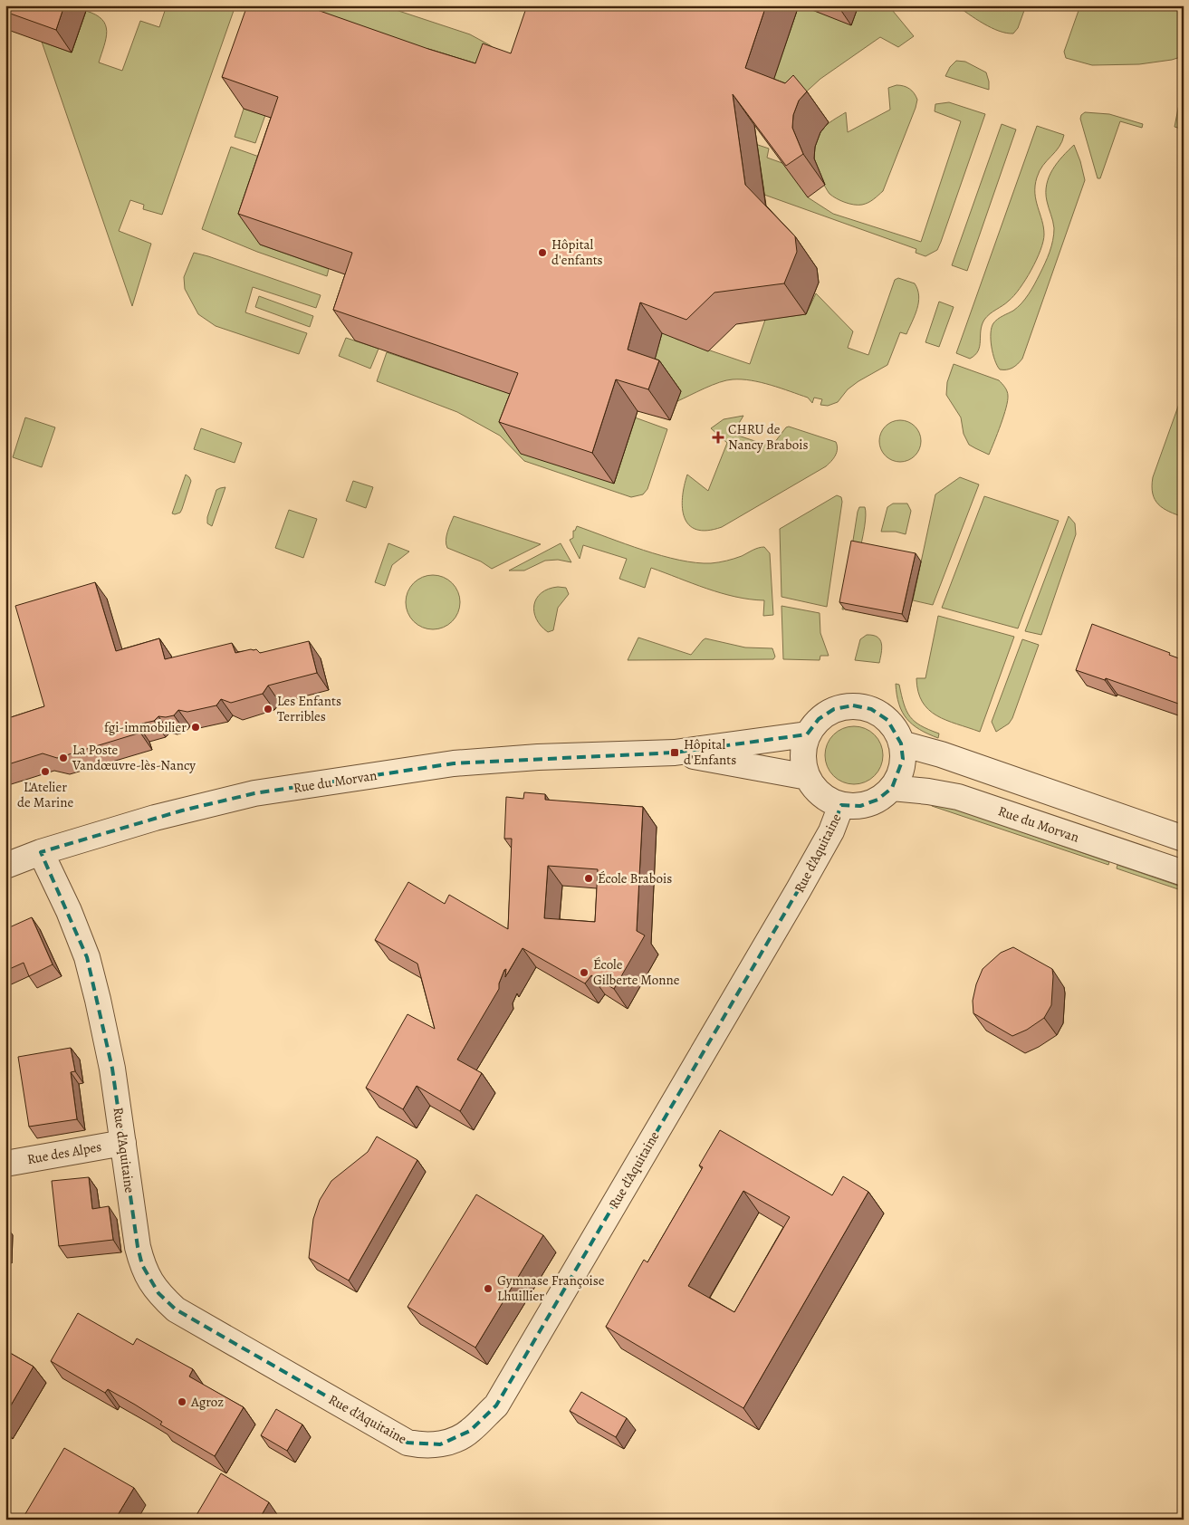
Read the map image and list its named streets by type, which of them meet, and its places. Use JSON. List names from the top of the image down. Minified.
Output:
{"streets":{"street":["Rue du Morvan","Rue d'Aquitaine","Rue des Alpes"]},"crossings":[["Rue du Morvan","Rue d'Aquitaine"],["Rue d'Aquitaine","Rue des Alpes"]],"places":{"other":["Hôpital d'enfants","Les Enfants Terribles","fgi-immobilier","La Poste Vandœuvre-lès-Nancy","L'Atelier de Marine","École Brabois","École Gilberte Monne","Gymnase Françoise Lhuillier","Agroz"],"health":["CHRU de Nancy Brabois"],"transit":["Hôpital d'Enfants"]}}
